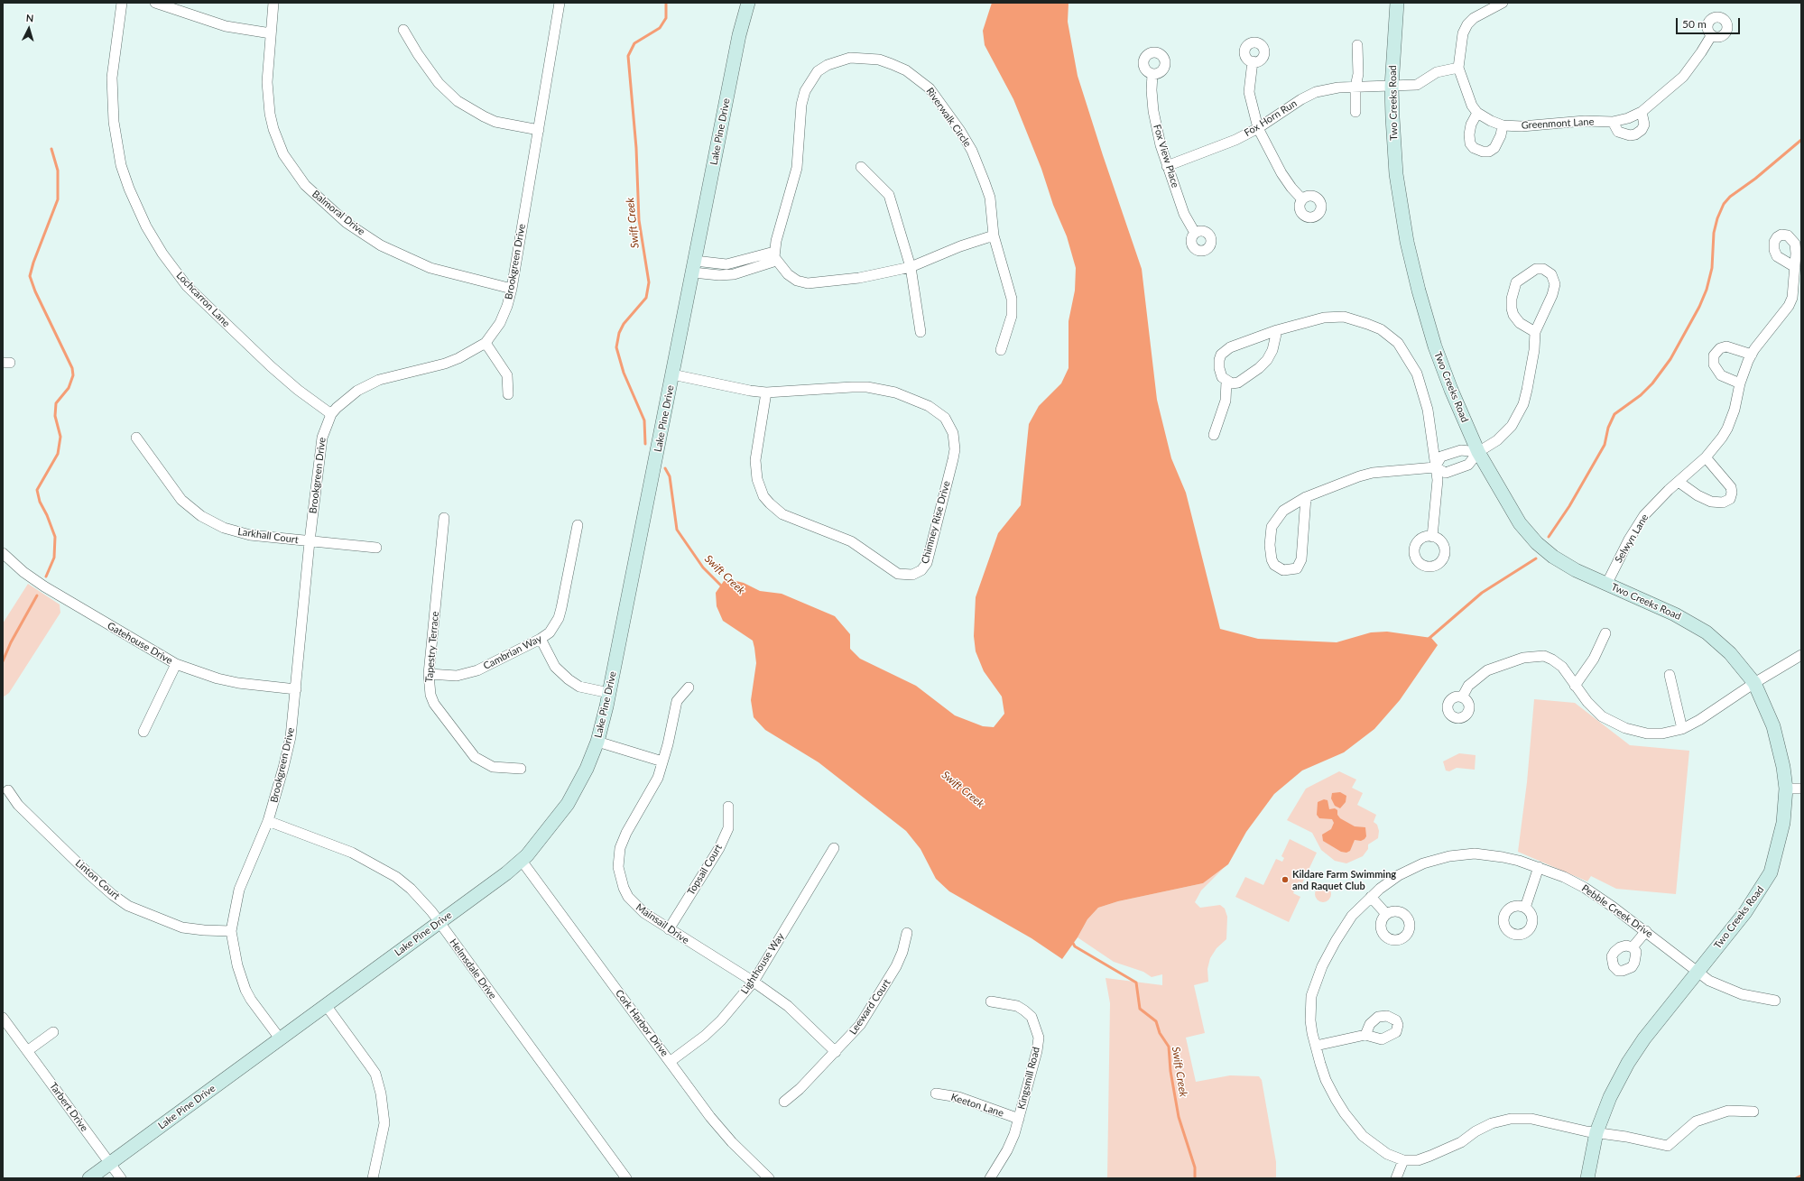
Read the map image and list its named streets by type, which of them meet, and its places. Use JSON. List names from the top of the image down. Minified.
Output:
{"streets":{"street":["Two Creeks Road","Riverwalk Circle","Fox Horn Run","Greenmont Lane","Lake Pine Drive","Fox View Place","Balmoral Drive","Brookgreen Drive","Lochcarron Lane","Chimney Rise Drive","Larkhall Court","Selwyn Lane","Gatehouse Drive","Tapestry Terrace","Cambrian Way","Topsail Court","Linton Court","Pebble Creek Drive","Mainsail Drive","Lighthouse Way","Helmsdale Drive","Leeward Court","Cork Harbor Drive","Kingsmill Road","Keeton Lane","Tarbert Drive"]},"crossings":[["Two Creeks Road","Fox Horn Run"],["Two Creeks Road","Selwyn Lane"],["Two Creeks Road","Pebble Creek Drive"],["Fox Horn Run","Fox View Place"],["Lake Pine Drive","Brookgreen Drive"],["Lake Pine Drive","Chimney Rise Drive"],["Lake Pine Drive","Helmsdale Drive"],["Lake Pine Drive","Cork Harbor Drive"],["Lake Pine Drive","Tarbert Drive"],["Balmoral Drive","Brookgreen Drive"],["Brookgreen Drive","Lochcarron Lane"],["Brookgreen Drive","Larkhall Court"],["Brookgreen Drive","Gatehouse Drive"],["Brookgreen Drive","Linton Court"],["Brookgreen Drive","Helmsdale Drive"],["Tapestry Terrace","Cambrian Way"],["Topsail Court","Mainsail Drive"],["Mainsail Drive","Lighthouse Way"],["Mainsail Drive","Leeward Court"],["Lighthouse Way","Cork Harbor Drive"],["Kingsmill Road","Keeton Lane"]],"water":["Swift Creek"],"places":["Kildare Farm Swimming and Raquet Club"],"scale_bar":"50 m","north":"top"}
